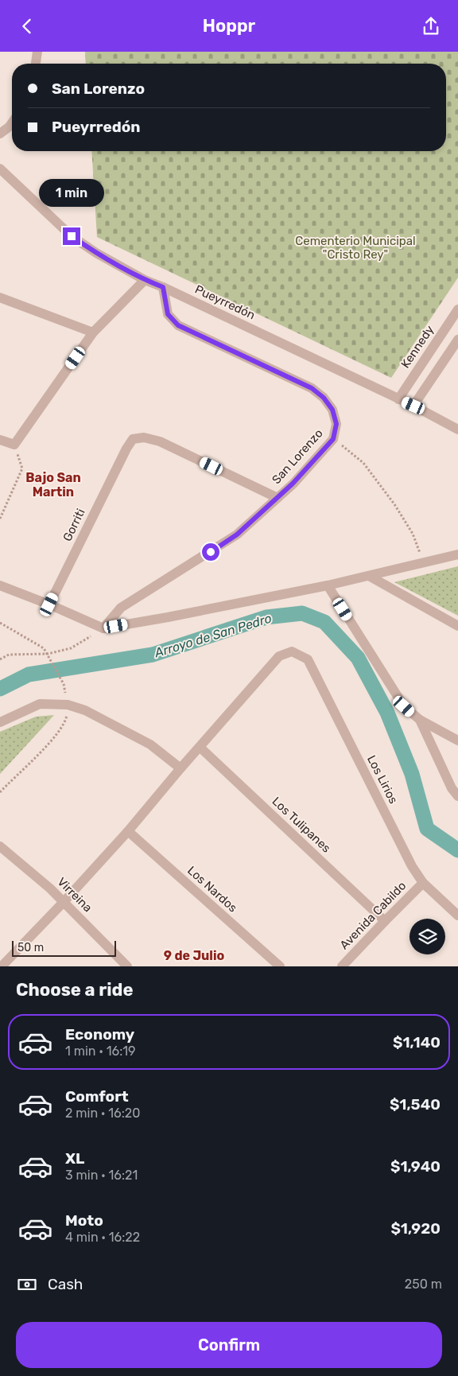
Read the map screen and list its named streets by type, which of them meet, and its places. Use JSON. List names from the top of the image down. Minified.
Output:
{"streets":{"street":["Pueyrredón","Kennedy","San Lorenzo","Gorriti","Los Lirios","Los Tulipanes","Los Nardos","Virreina","Avenida Cabildo"]},"crossings":[["Pueyrredón","Kennedy"],["Pueyrredón","San Lorenzo"],["San Lorenzo","Gorriti"],["Los Lirios","Los Tulipanes"],["Los Lirios","Avenida Cabildo"],["Los Tulipanes","Avenida Cabildo"]],"districts":["Bajo San Martin","9 de Julio"],"water":["Arroyo de San Pedro"],"parks":["Cementerio Municipal \"Cristo Rey\""],"scale_bar":"50 m","page":{"header":"Hoppr","banner":["San Lorenzo","Pueyrredón"],"bubble":"1 min","scale":"50 m","heading":"Choose a ride","list":[{"name":"Economy","note":"1 min · 16:19","value":"$1,140"},{"name":"Comfort","note":"2 min · 16:20","value":"$1,540"},{"name":"XL","note":"3 min · 16:21","value":"$1,940"},{"name":"Moto","note":"4 min · 16:22","value":"$1,920"}],"pay":["Cash","250 m"],"buttons":"Confirm"}}
